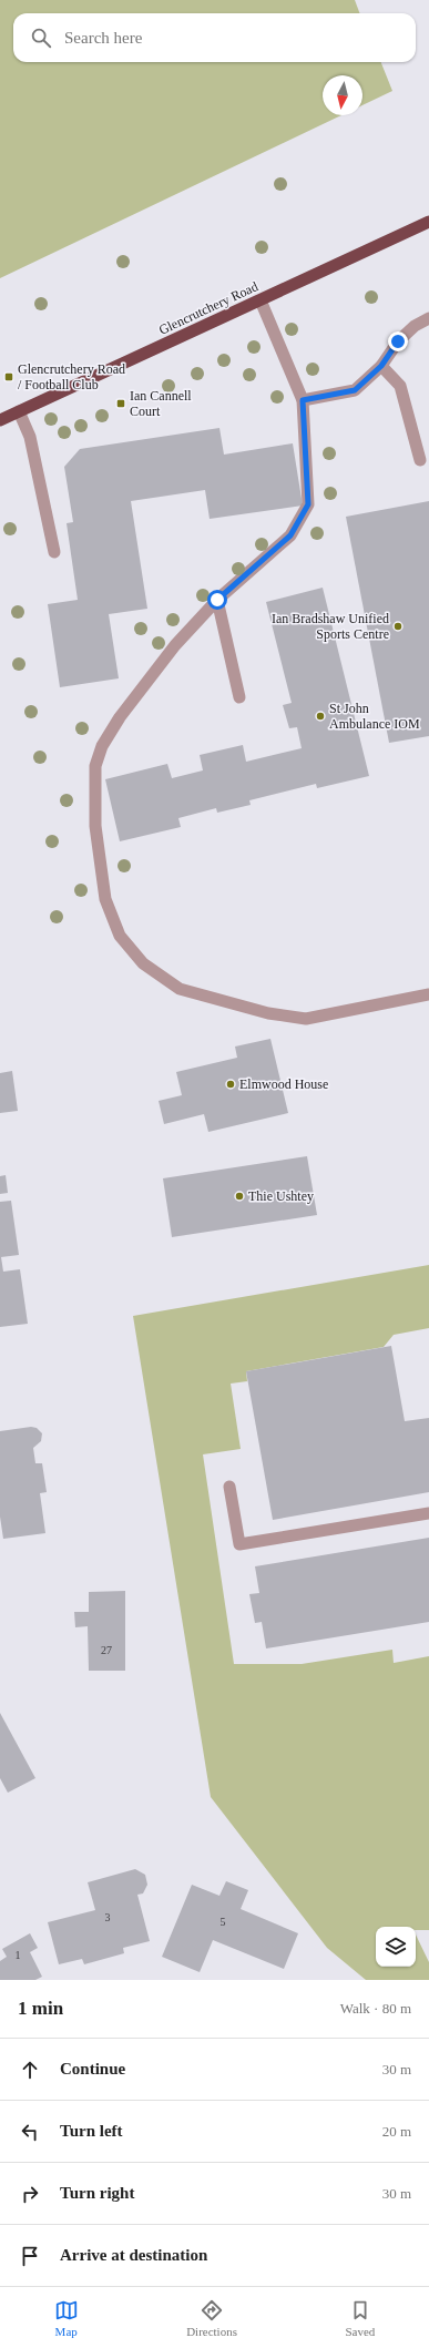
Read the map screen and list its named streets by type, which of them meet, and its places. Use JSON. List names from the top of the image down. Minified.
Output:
{"streets":{"highway":["Glencrutchery Road"]},"places":{"transit":["Glencrutchery Road / Football Club","Ian Cannell Court"],"other":["Ian Bradshaw Unified Sports Centre","St John Ambulance IOM","Elmwood House","Thie Ushtey"]},"house_numbers":["27","3","5","1"],"north":"bottom","page":{"search":"Search here","heading":["1 min","Walk · 80 m"],"list":[["Continue","30 m"],["Turn left","20 m"],["Turn right","30 m"],"Arrive at destination"],"nav":["Map","Directions","Saved"]}}
